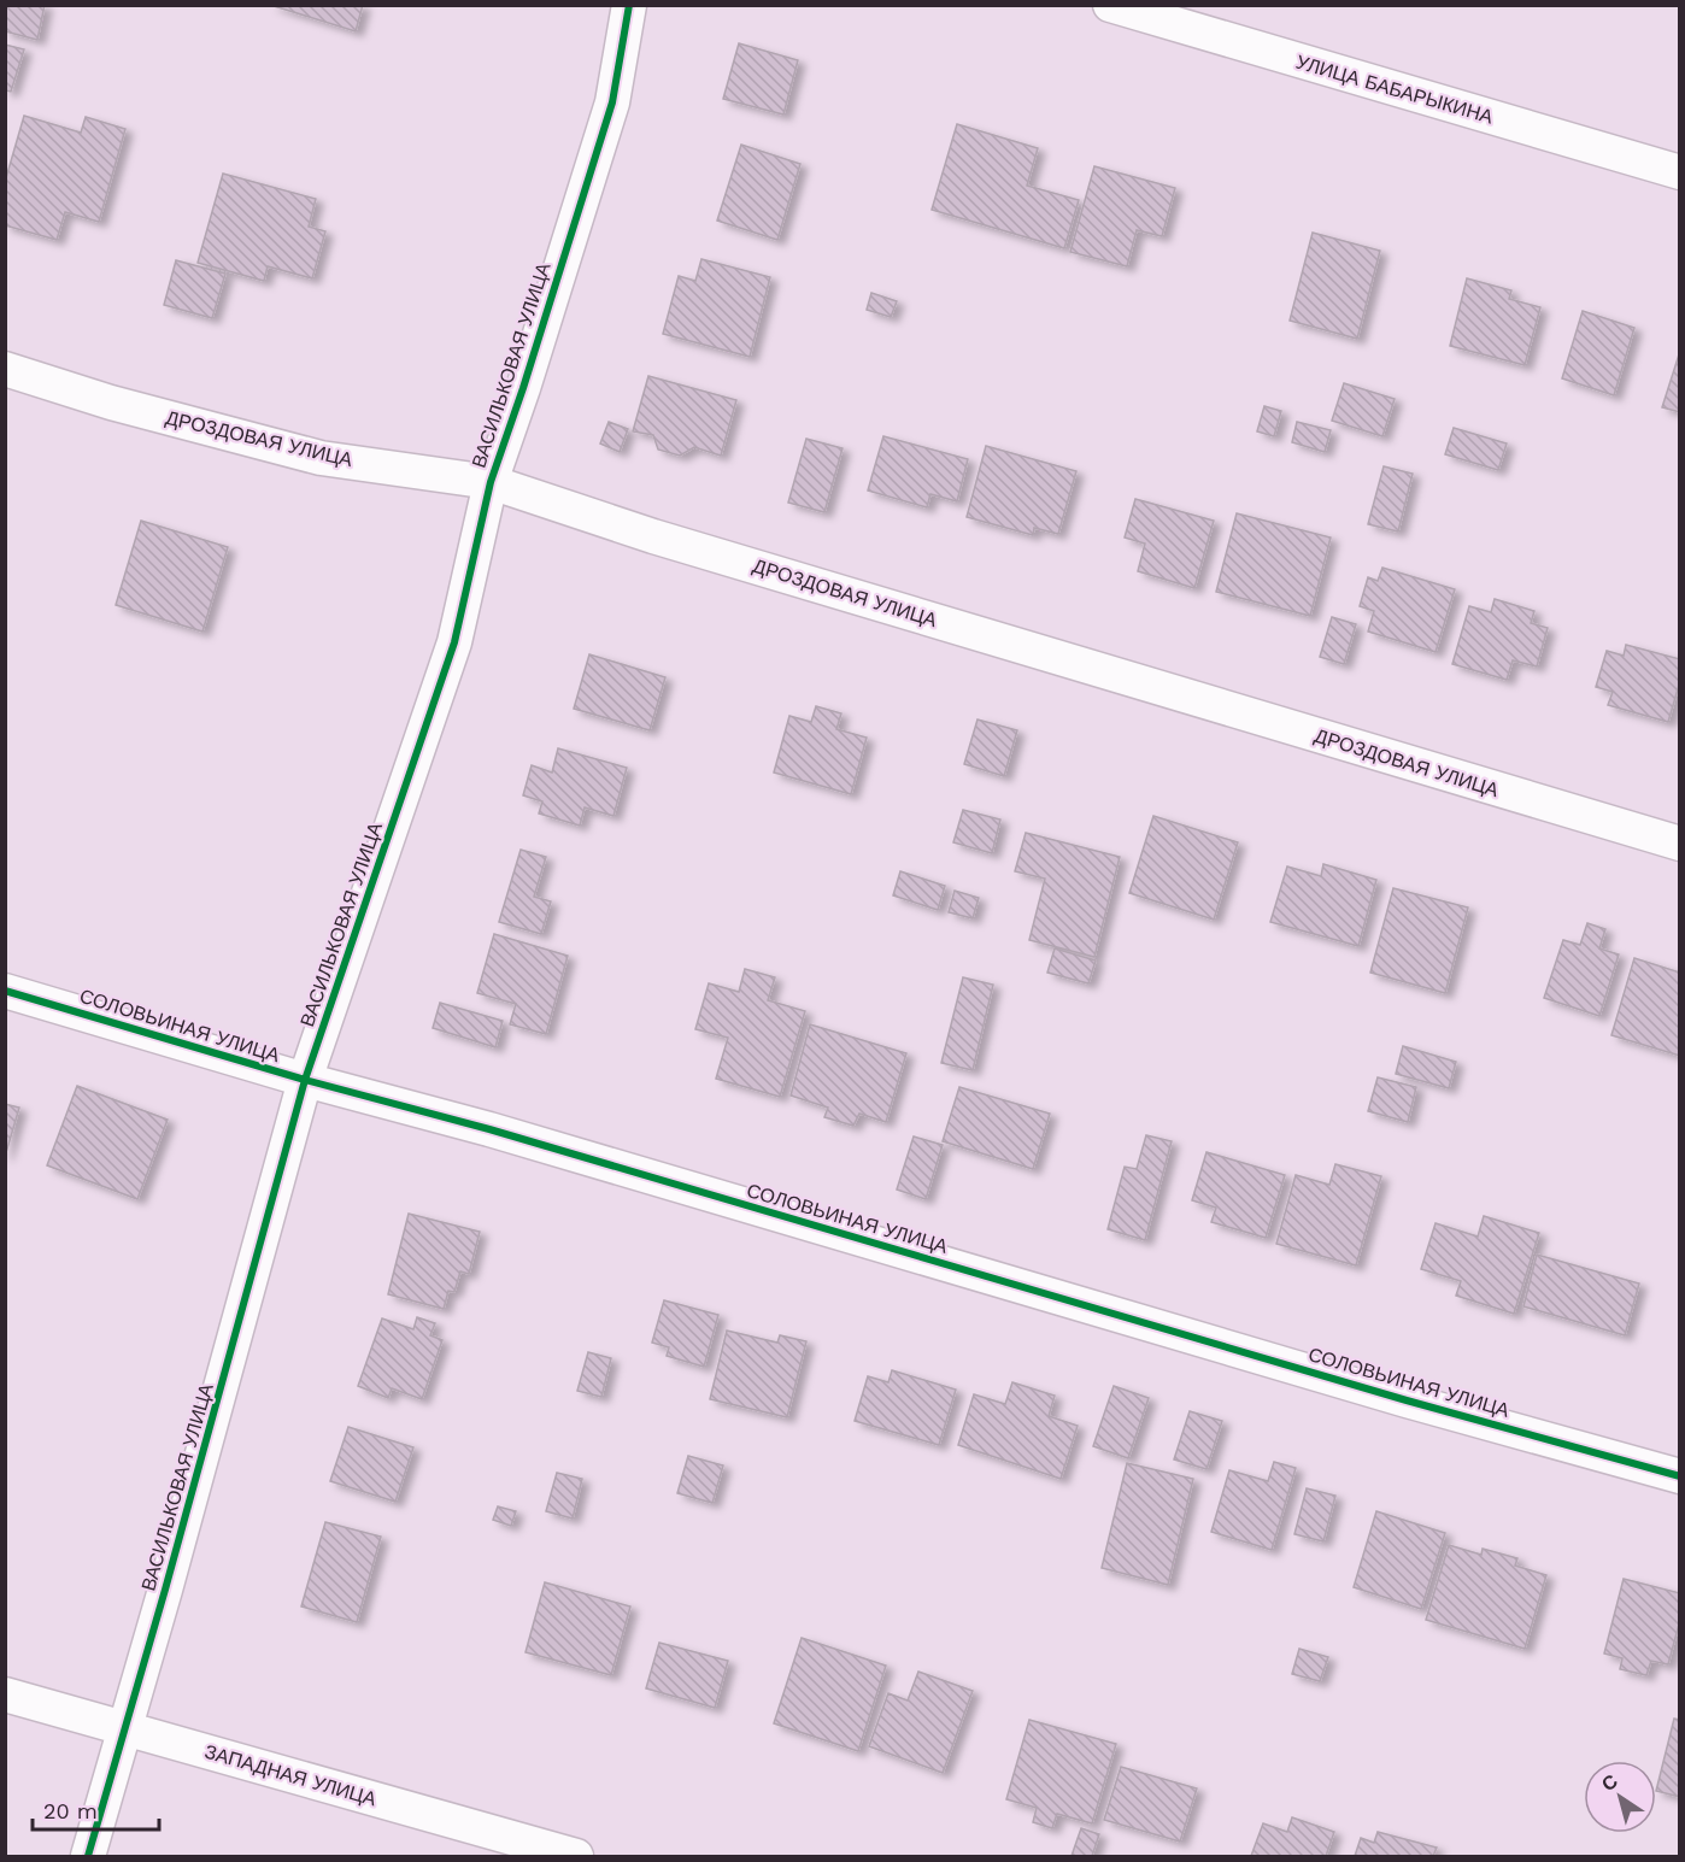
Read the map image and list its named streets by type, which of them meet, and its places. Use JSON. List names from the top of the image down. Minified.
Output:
{"streets":{"street":["УЛИЦА БАБАРЫКИНА","ВАСИЛЬКОВАЯ УЛИЦА","ДРОЗДОВАЯ УЛИЦА","СОЛОВЬИНАЯ УЛИЦА","ЗАПАДНАЯ УЛИЦА"]},"crossings":[["ВАСИЛЬКОВАЯ УЛИЦА","ДРОЗДОВАЯ УЛИЦА"],["ВАСИЛЬКОВАЯ УЛИЦА","СОЛОВЬИНАЯ УЛИЦА"],["ВАСИЛЬКОВАЯ УЛИЦА","ЗАПАДНАЯ УЛИЦА"]],"scale_bar":"20 m","north":"top left"}
